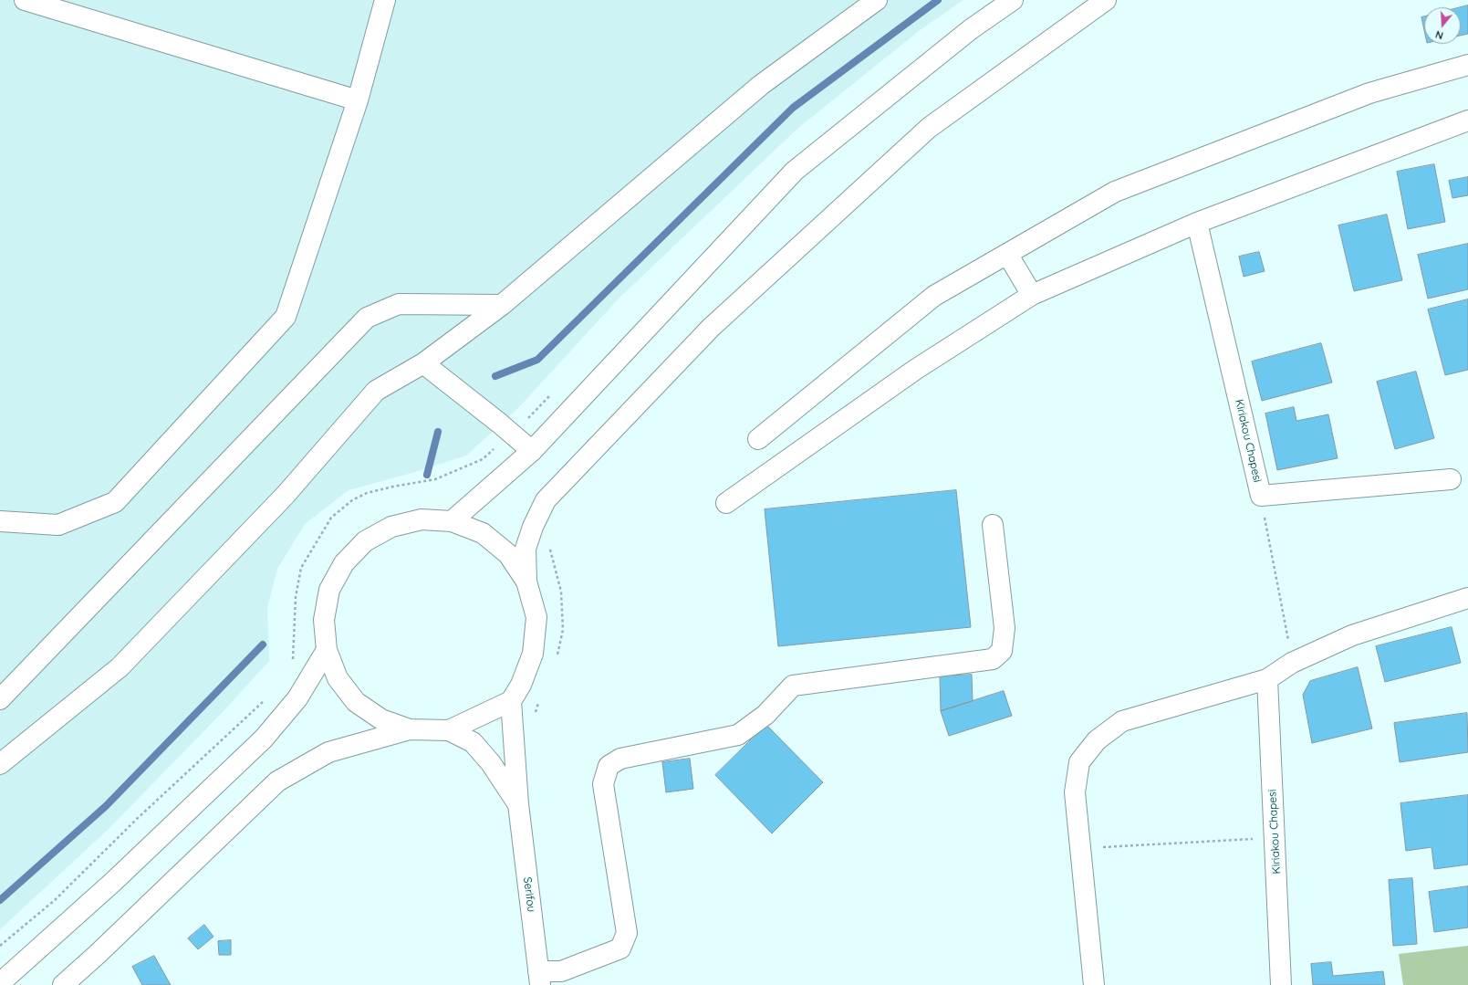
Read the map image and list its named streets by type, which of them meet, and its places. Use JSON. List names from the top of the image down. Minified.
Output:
{"streets":{"street":["Kiriakou Chapesi","Serifou"]},"north":"bottom"}
